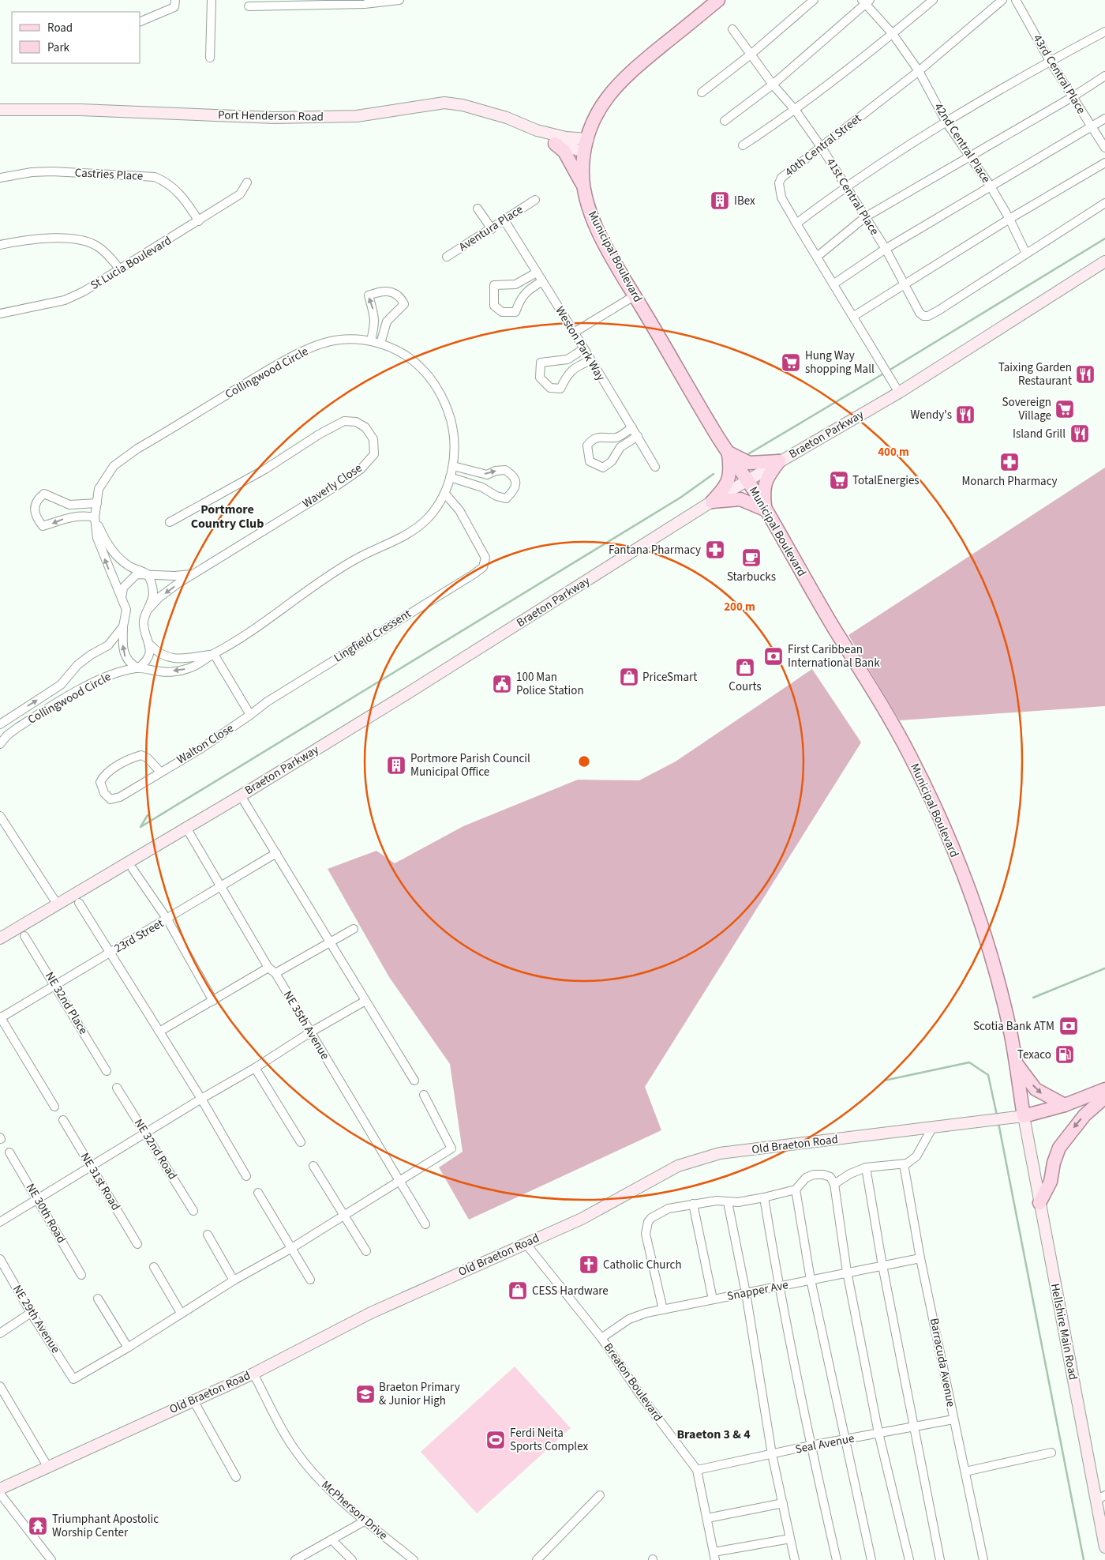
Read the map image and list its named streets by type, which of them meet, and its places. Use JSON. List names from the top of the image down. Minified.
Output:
{"streets":{"main road":["Municipal Boulevard"],"street":["43rd Central Place","Port Henderson Road","42nd Central Place","40th Central Street","Castries Place","41st Central Place","Aventura Place","St Lucia Boulevard","Weston Park Way","Collingwood Circle","Braeton Parkway","Waverly Close","Lingfield Cressent","Walton Close","23rd Street","NE 32nd Place","NE 35th Avenue","Old Braeton Road","NE 32nd Road","NE 31st Road","NE 30th Road","Snapper Ave","NE 29th Avenue","Hellshire Main Road","Barracuda Avenue","Breaton Boulevard","Seal Avenue","McPherson Drive"]},"crossings":[["Port Henderson Road","Municipal Boulevard"],["42nd Central Place","40th Central Street"],["42nd Central Place","41st Central Place"],["40th Central Street","41st Central Place"],["40th Central Street","Braeton Parkway"],["Castries Place","St Lucia Boulevard"],["Aventura Place","Weston Park Way"],["Municipal Boulevard","Braeton Parkway"],["Municipal Boulevard","Old Braeton Road"],["Municipal Boulevard","Hellshire Main Road"],["Collingwood Circle","Lingfield Cressent"],["Braeton Parkway","NE 35th Avenue"],["Lingfield Cressent","Walton Close"],["23rd Street","NE 32nd Place"],["23rd Street","NE 35th Avenue"],["Old Braeton Road","Hellshire Main Road"],["Old Braeton Road","Breaton Boulevard"],["Old Braeton Road","McPherson Drive"],["Snapper Ave","Barracuda Avenue"],["Snapper Ave","Breaton Boulevard"],["Barracuda Avenue","Seal Avenue"],["Breaton Boulevard","Seal Avenue"]],"districts":["Portmore Country Club","Braeton 3 & 4"],"places":{"building":["IBex","Portmore Parish Council Municipal Office"],"supermarket":["Hung Way shopping Mall","Sovereign Village","TotalEnergies"],"restaurant":["Taixing Garden Restaurant","Wendy's","Island Grill"],"pharmacy":["Monarch Pharmacy","Fantana Pharmacy"],"cafe":["Starbucks"],"bank":["First Caribbean International Bank","Scotia Bank ATM"],"shop":["Courts","PriceSmart","CESS Hardware"],"public building":["100 Man Police Station"],"fuel station":["Texaco"],"church":["Catholic Church"],"school or university":["Braeton Primary & Junior High"],"sports":["Ferdi Neita Sports Complex"],"temple":["Triumphant Apostolic Worship Center"]},"legend":["Road","Park"],"rings":["400 m","200 m"]}
